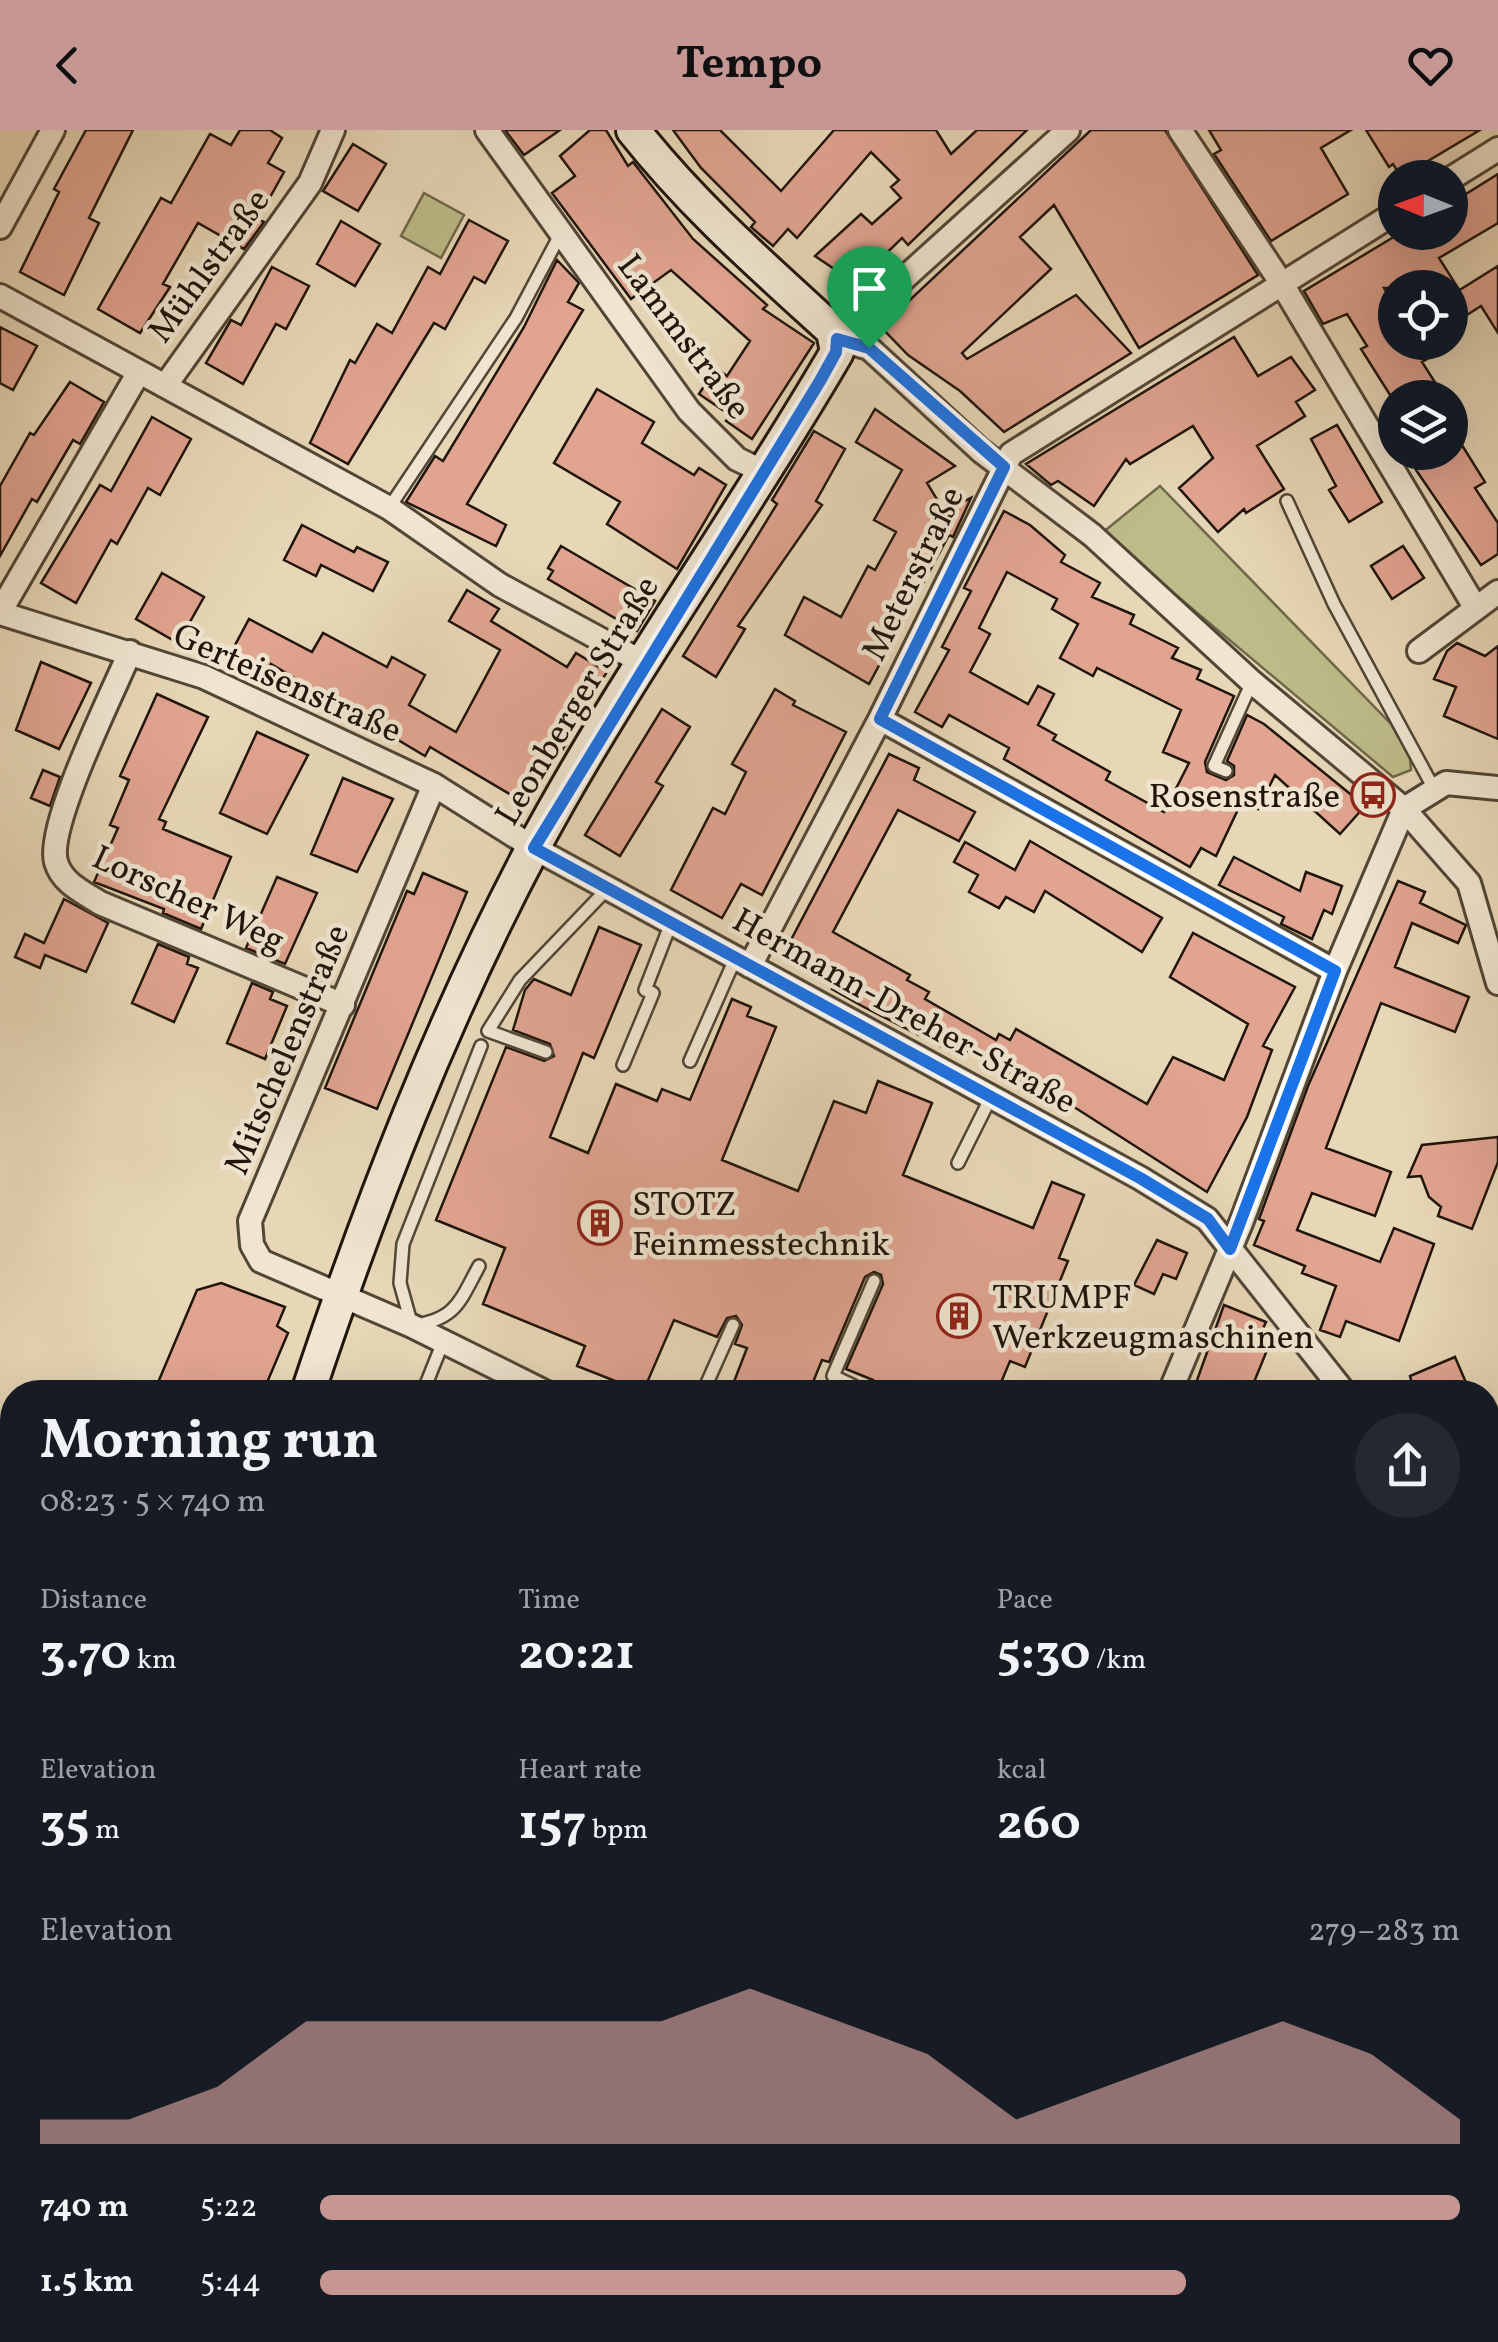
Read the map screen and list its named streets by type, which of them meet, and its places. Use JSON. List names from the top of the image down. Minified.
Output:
{"streets":{"main road":["Leonberger Straße"],"street":["Mühlstraße","Lammstraße","Meterstraße","Gerteisenstraße","Lorscher Weg","Hermann-Dreher-Straße","Mitschelenstraße"]},"crossings":[["Mühlstraße","Gerteisenstraße"],["Mühlstraße","Leonberger Straße"],["Lammstraße","Leonberger Straße"],["Meterstraße","Hermann-Dreher-Straße"],["Gerteisenstraße","Leonberger Straße"],["Gerteisenstraße","Lorscher Weg"],["Gerteisenstraße","Hermann-Dreher-Straße"],["Gerteisenstraße","Mitschelenstraße"],["Leonberger Straße","Hermann-Dreher-Straße"],["Leonberger Straße","Mitschelenstraße"],["Lorscher Weg","Mitschelenstraße"]],"places":{"bus stop":["Rosenstraße"],"building":["STOTZ Feinmesstechnik","TRUMPF Werkzeugmaschinen"]},"north":"left","page":{"header":"Tempo","heading":["Morning run","08:23 · 5 × 740 m"],"stats":[["Distance","3.70 km"],["Time","20:21"],["Pace","5:30 /km"],["Elevation","35 m"],["Heart rate","157 bpm"],["kcal","260"]],"chart":["Elevation","279–283 m"],"list":[{"name":"740 m","note":"5:22"},{"name":"1.5 km","note":"5:44"}]}}
